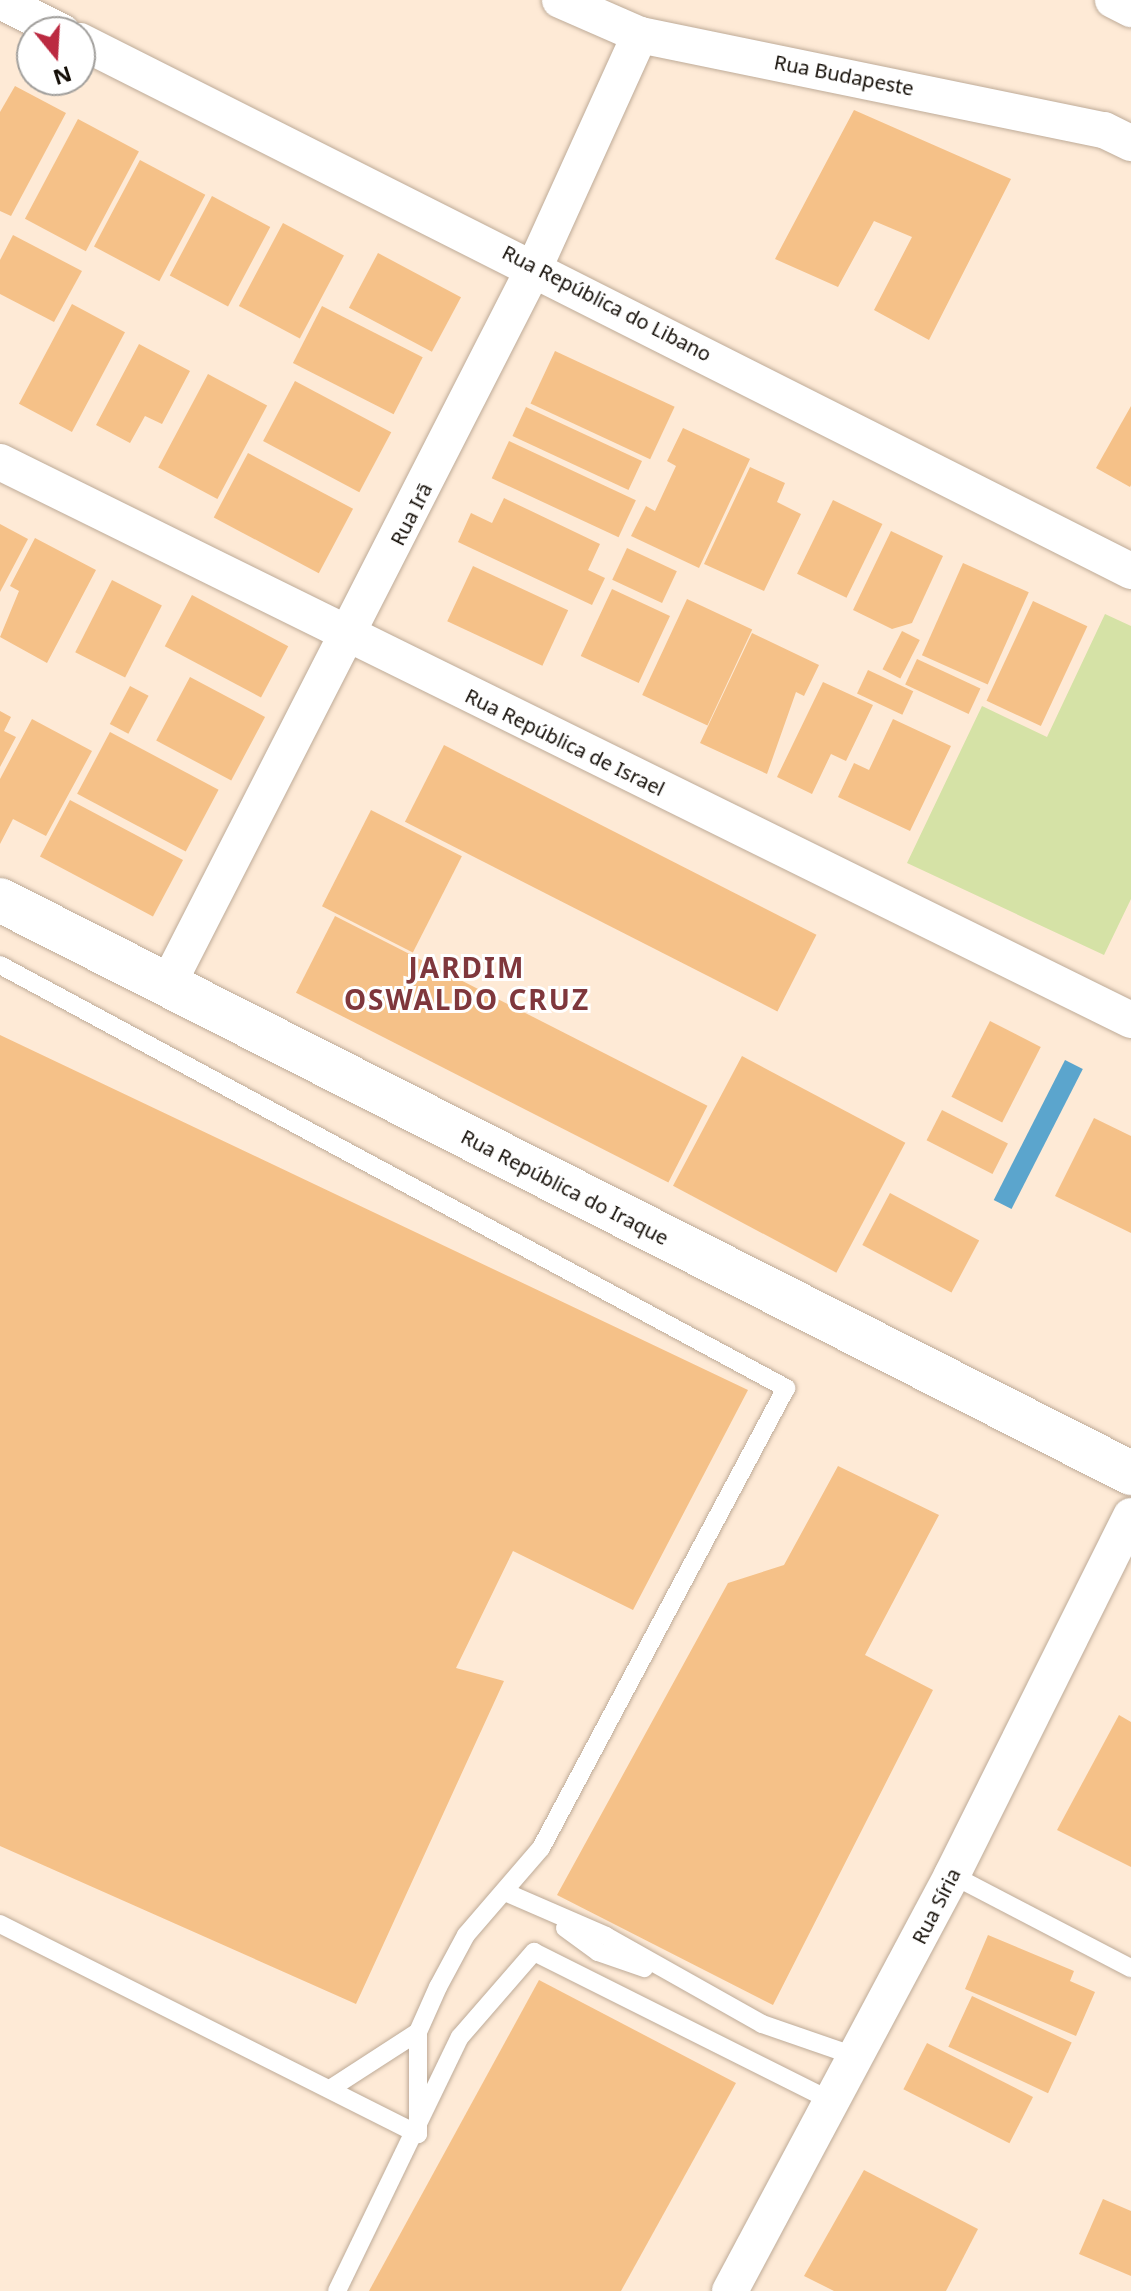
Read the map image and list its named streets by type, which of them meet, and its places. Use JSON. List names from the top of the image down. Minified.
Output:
{"streets":{"street":["Rua Budapeste","Rua República do Libano","Rua Irã","Rua República de Israel","Rua República do Iraque","Rua Síria"]},"crossings":[["Rua Budapeste","Rua Irã"],["Rua República do Libano","Rua Irã"],["Rua Irã","Rua República de Israel"],["Rua Irã","Rua República do Iraque"]],"districts":["JARDIM OSWALDO CRUZ"],"north":"bottom"}
